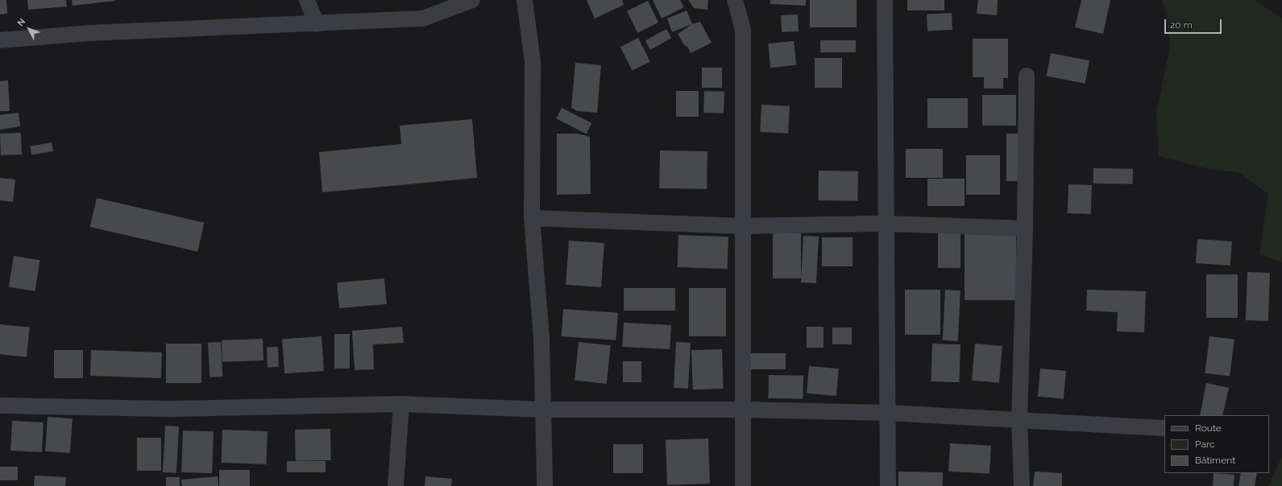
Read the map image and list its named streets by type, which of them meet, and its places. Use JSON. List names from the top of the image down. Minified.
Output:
{"legend":["Route","Parc","Bâtiment"],"scale_bar":"20 m","north":"top left"}
